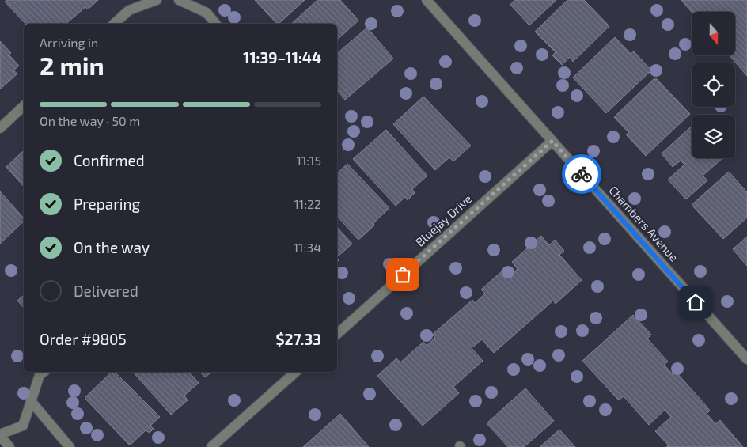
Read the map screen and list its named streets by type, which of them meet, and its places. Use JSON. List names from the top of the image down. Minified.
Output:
{"streets":{"street":["Bluejay Drive","Chambers Avenue"]},"crossings":[["Bluejay Drive","Chambers Avenue"]],"north":"bottom","page":{"heading":["2 min","Arriving in","11:39–11:44"],"panel":["Order #9805","$27.33"],"bar":"On the way · 50 m","list":[["Confirmed","11:15"],["Preparing","11:22"],["On the way","11:34"],"Delivered"]}}
